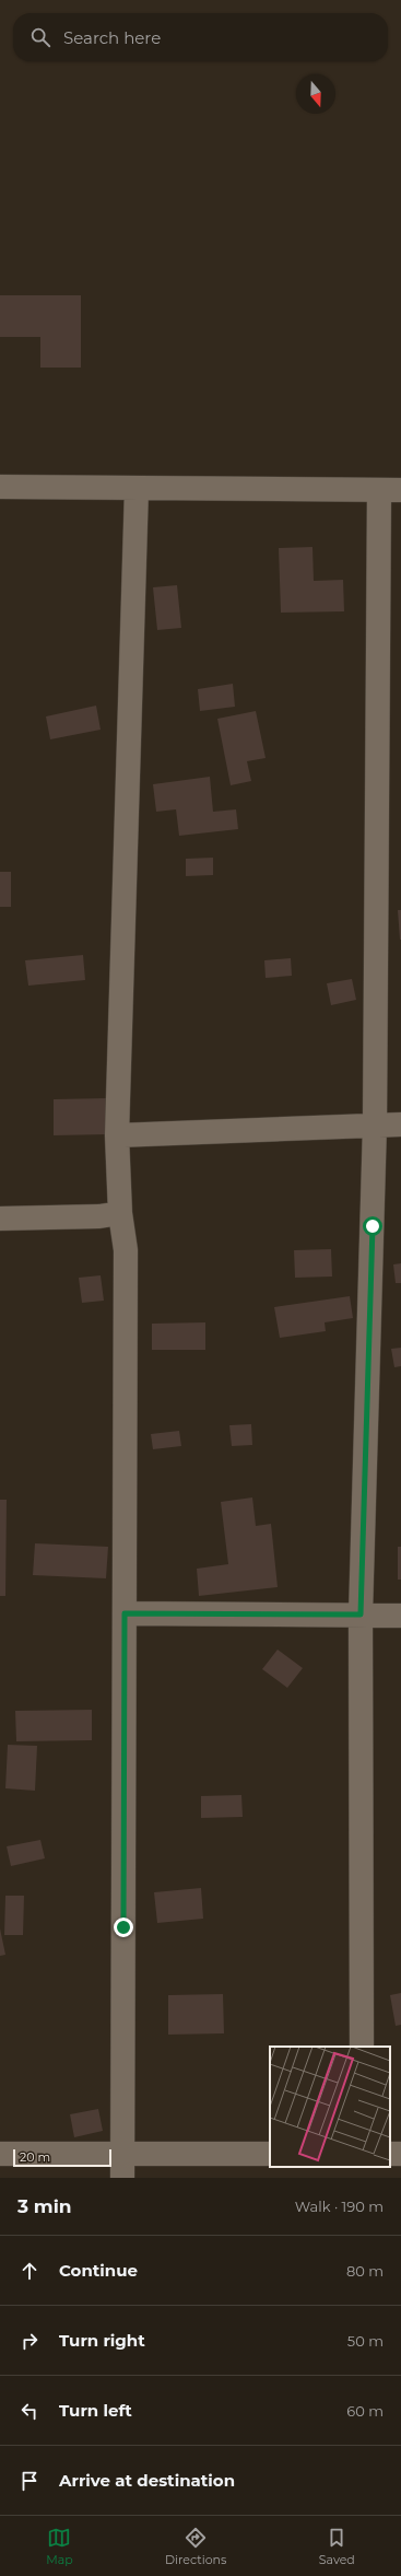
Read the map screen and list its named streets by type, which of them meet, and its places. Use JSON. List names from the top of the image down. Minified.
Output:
{"scale_bar":"20 m","north":"bottom","page":{"search":"Search here","scale":"20 m","heading":["3 min","Walk · 190 m"],"list":[["Continue","80 m"],["Turn right","50 m"],["Turn left","60 m"],"Arrive at destination"],"nav":["Map","Directions","Saved"]}}
